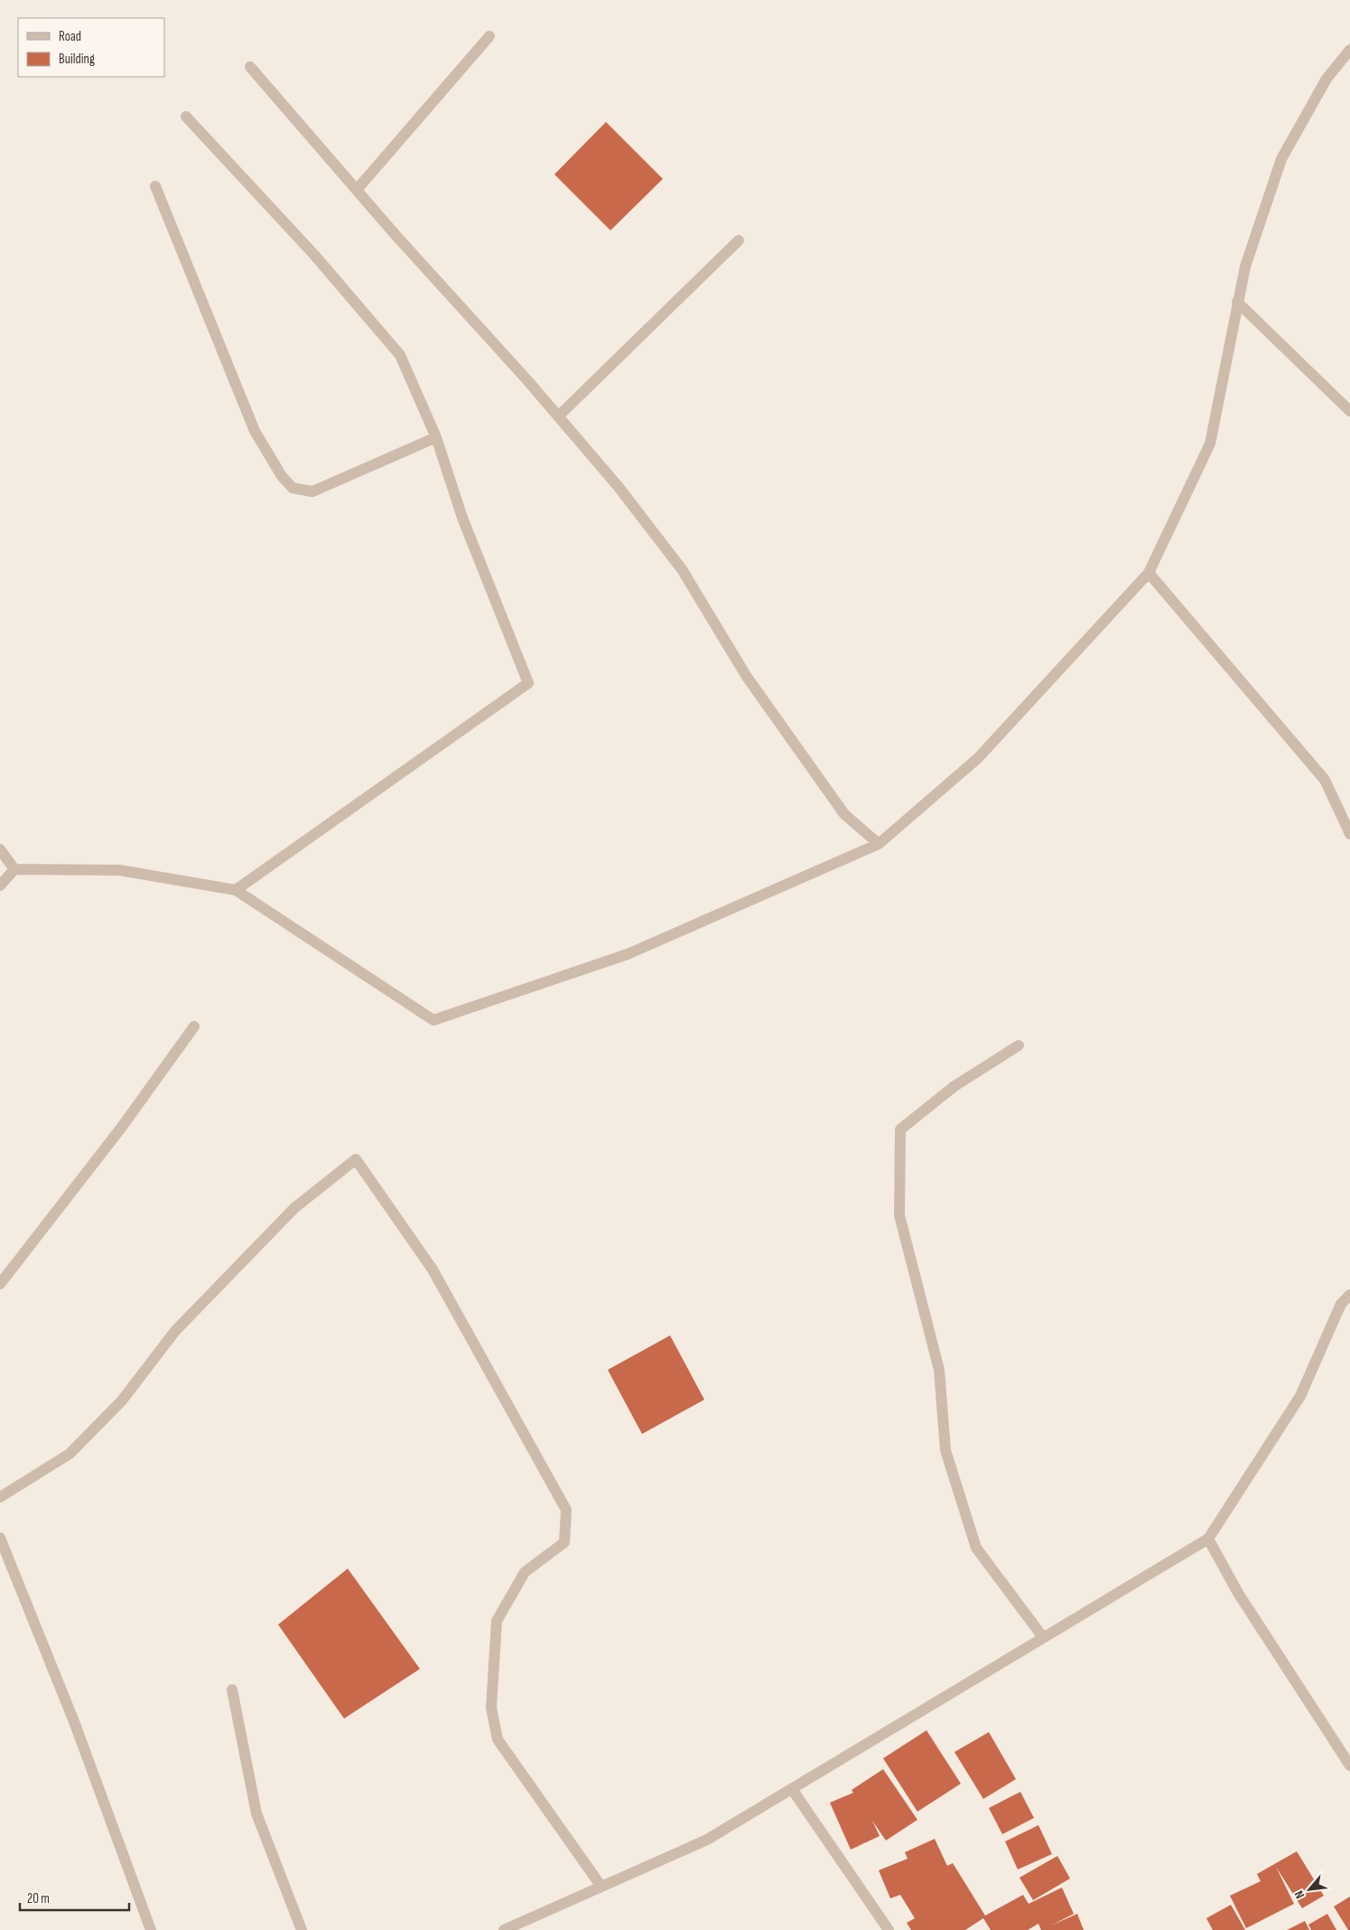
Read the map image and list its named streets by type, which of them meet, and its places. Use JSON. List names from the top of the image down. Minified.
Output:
{"legend":["Road","Building"],"scale_bar":"20 m","north":"bottom left"}
